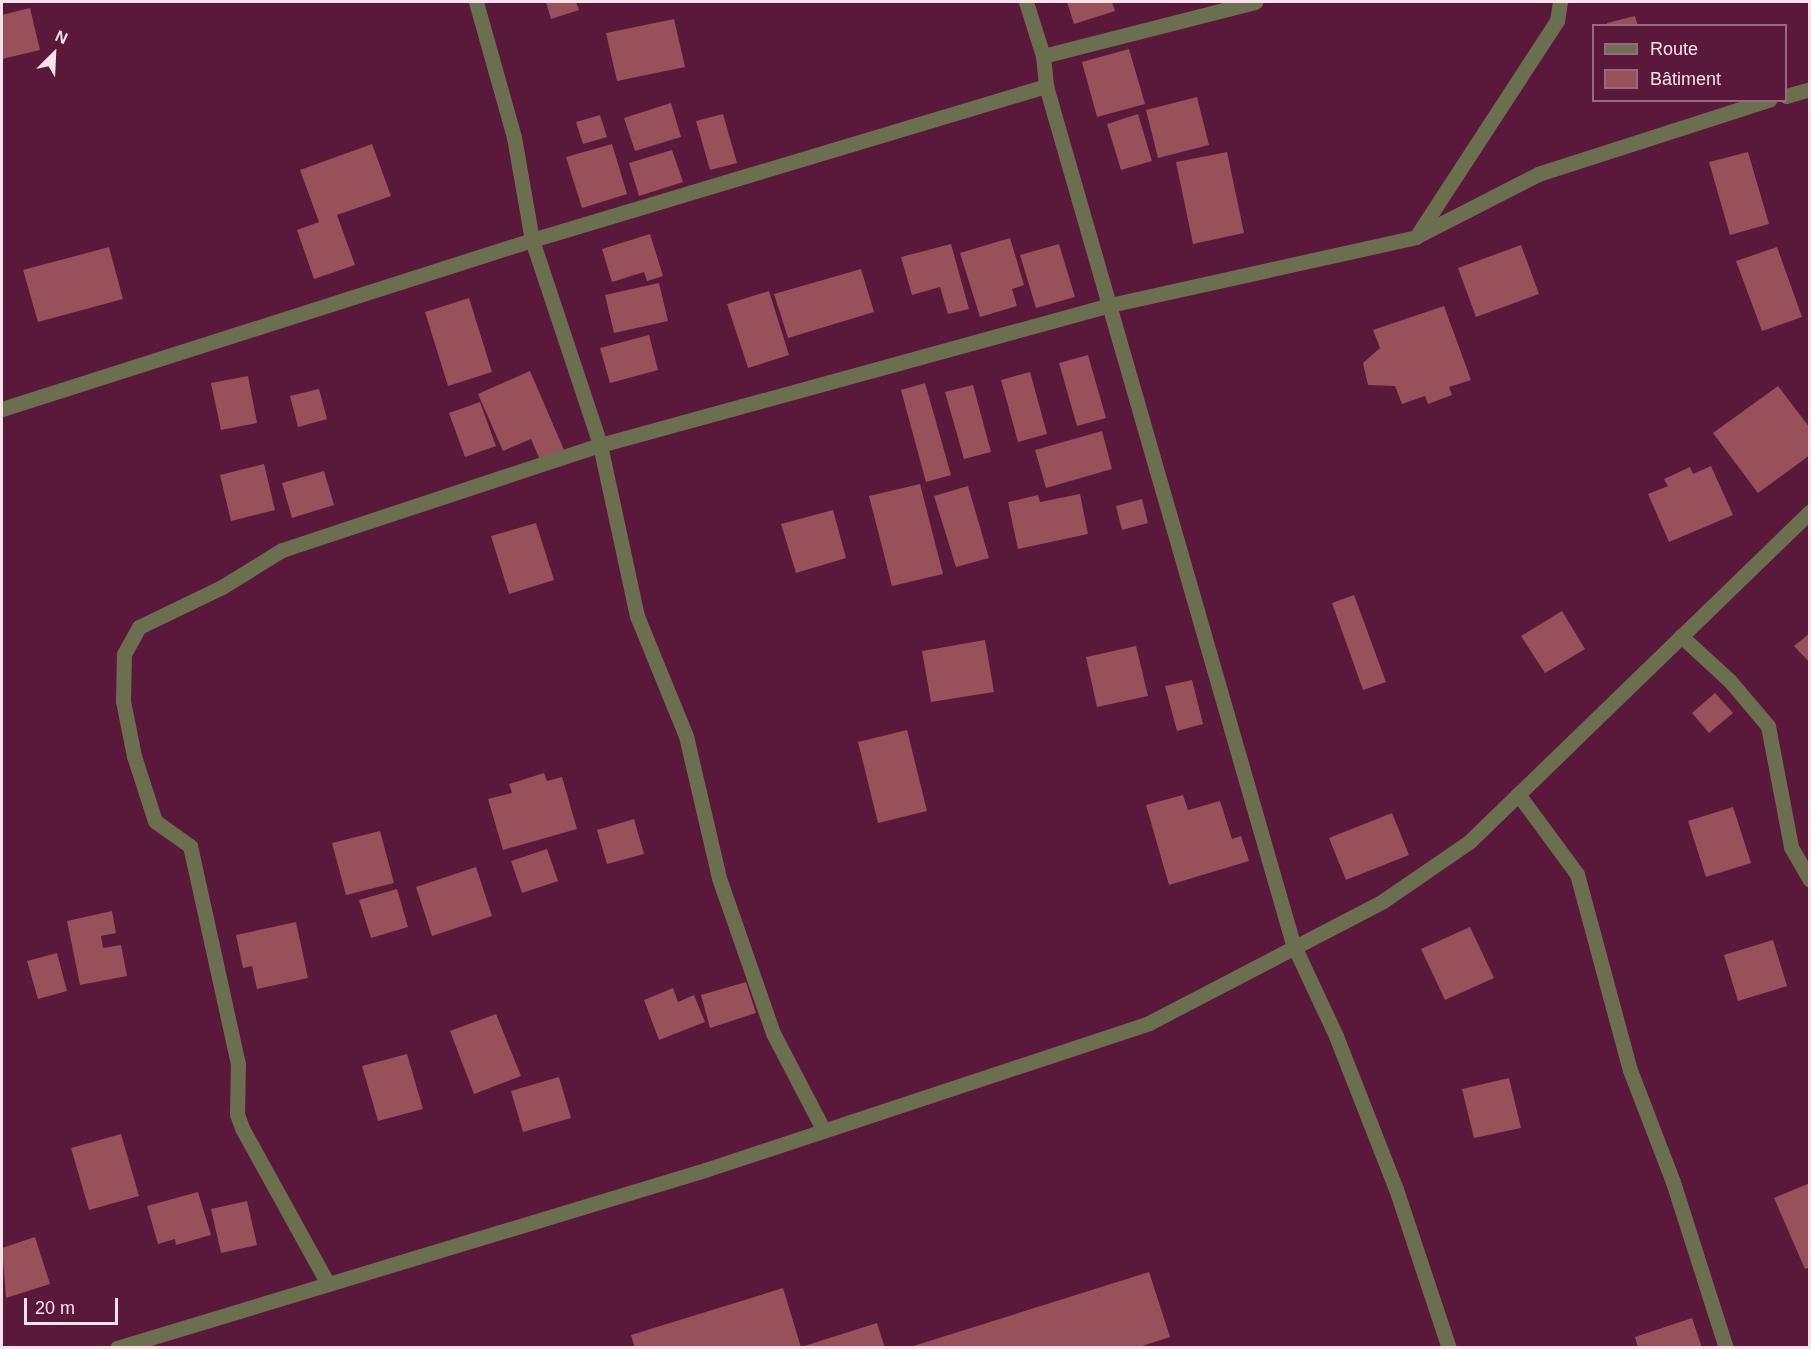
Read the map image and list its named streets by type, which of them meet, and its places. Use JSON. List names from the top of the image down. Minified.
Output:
{"legend":["Route","Bâtiment"],"scale_bar":"20 m","north":"top right"}
